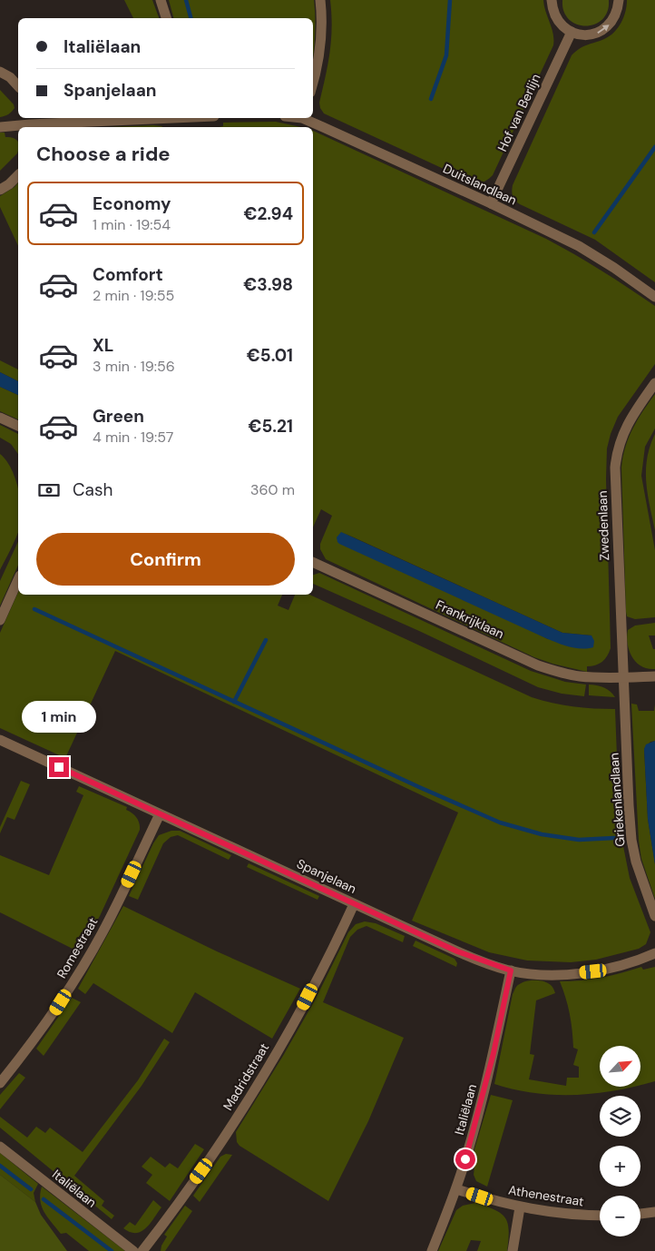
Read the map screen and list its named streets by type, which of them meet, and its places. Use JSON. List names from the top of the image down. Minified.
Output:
{"streets":{"street":["Hof van Berlijn","Duitslandlaan","Zwedenlaan","Frankrijklaan","Griekenlandlaan","Spanjelaan","Romestraat","Madridstraat","Italiëlaan","Athenestraat"]},"crossings":[["Hof van Berlijn","Duitslandlaan"],["Zwedenlaan","Frankrijklaan"],["Zwedenlaan","Griekenlandlaan"],["Frankrijklaan","Griekenlandlaan"],["Spanjelaan","Romestraat"],["Spanjelaan","Madridstraat"],["Spanjelaan","Italiëlaan"],["Italiëlaan","Athenestraat"]],"north":"top right","page":{"banner":["Italiëlaan","Spanjelaan"],"heading":"Choose a ride","list":[{"name":"Economy","note":"1 min · 19:54","value":"€2.94"},{"name":"Comfort","note":"2 min · 19:55","value":"€3.98"},{"name":"XL","note":"3 min · 19:56","value":"€5.01"},{"name":"Green","note":"4 min · 19:57","value":"€5.21"}],"pay":["Cash","360 m"],"buttons":"Confirm","bubble":"1 min","map_buttons":["+","−"]}}
